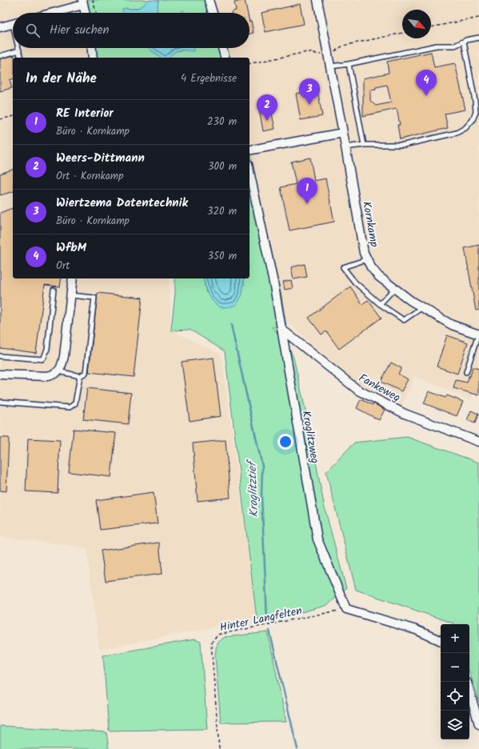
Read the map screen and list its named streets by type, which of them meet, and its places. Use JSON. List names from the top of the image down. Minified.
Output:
{"streets":{"street":["Kornkamp","Fankeweg","Kroglitzweg"],"path":["Hinter Langfelten"]},"crossings":[["Fankeweg","Kroglitzweg"],["Kroglitzweg","Hinter Langfelten"]],"water":["Kroglitztief"],"north":"bottom right","page":{"search":"Hier suchen","heading":["In der Nähe","4 Ergebnisse"],"pins":["4","3","2","1"],"list":[{"mark":"1","name":"RE Interior","note":"Büro · Kornkamp","value":"230 m"},{"mark":"2","name":"Weers-Dittmann","note":"Ort · Kornkamp","value":"300 m"},{"mark":"3","name":"Wiertzema Datentechnik","note":"Büro · Kornkamp","value":"320 m"},{"mark":"4","name":"WfbM","note":"Ort","value":"350 m"}],"map_buttons":["+","−"]}}
